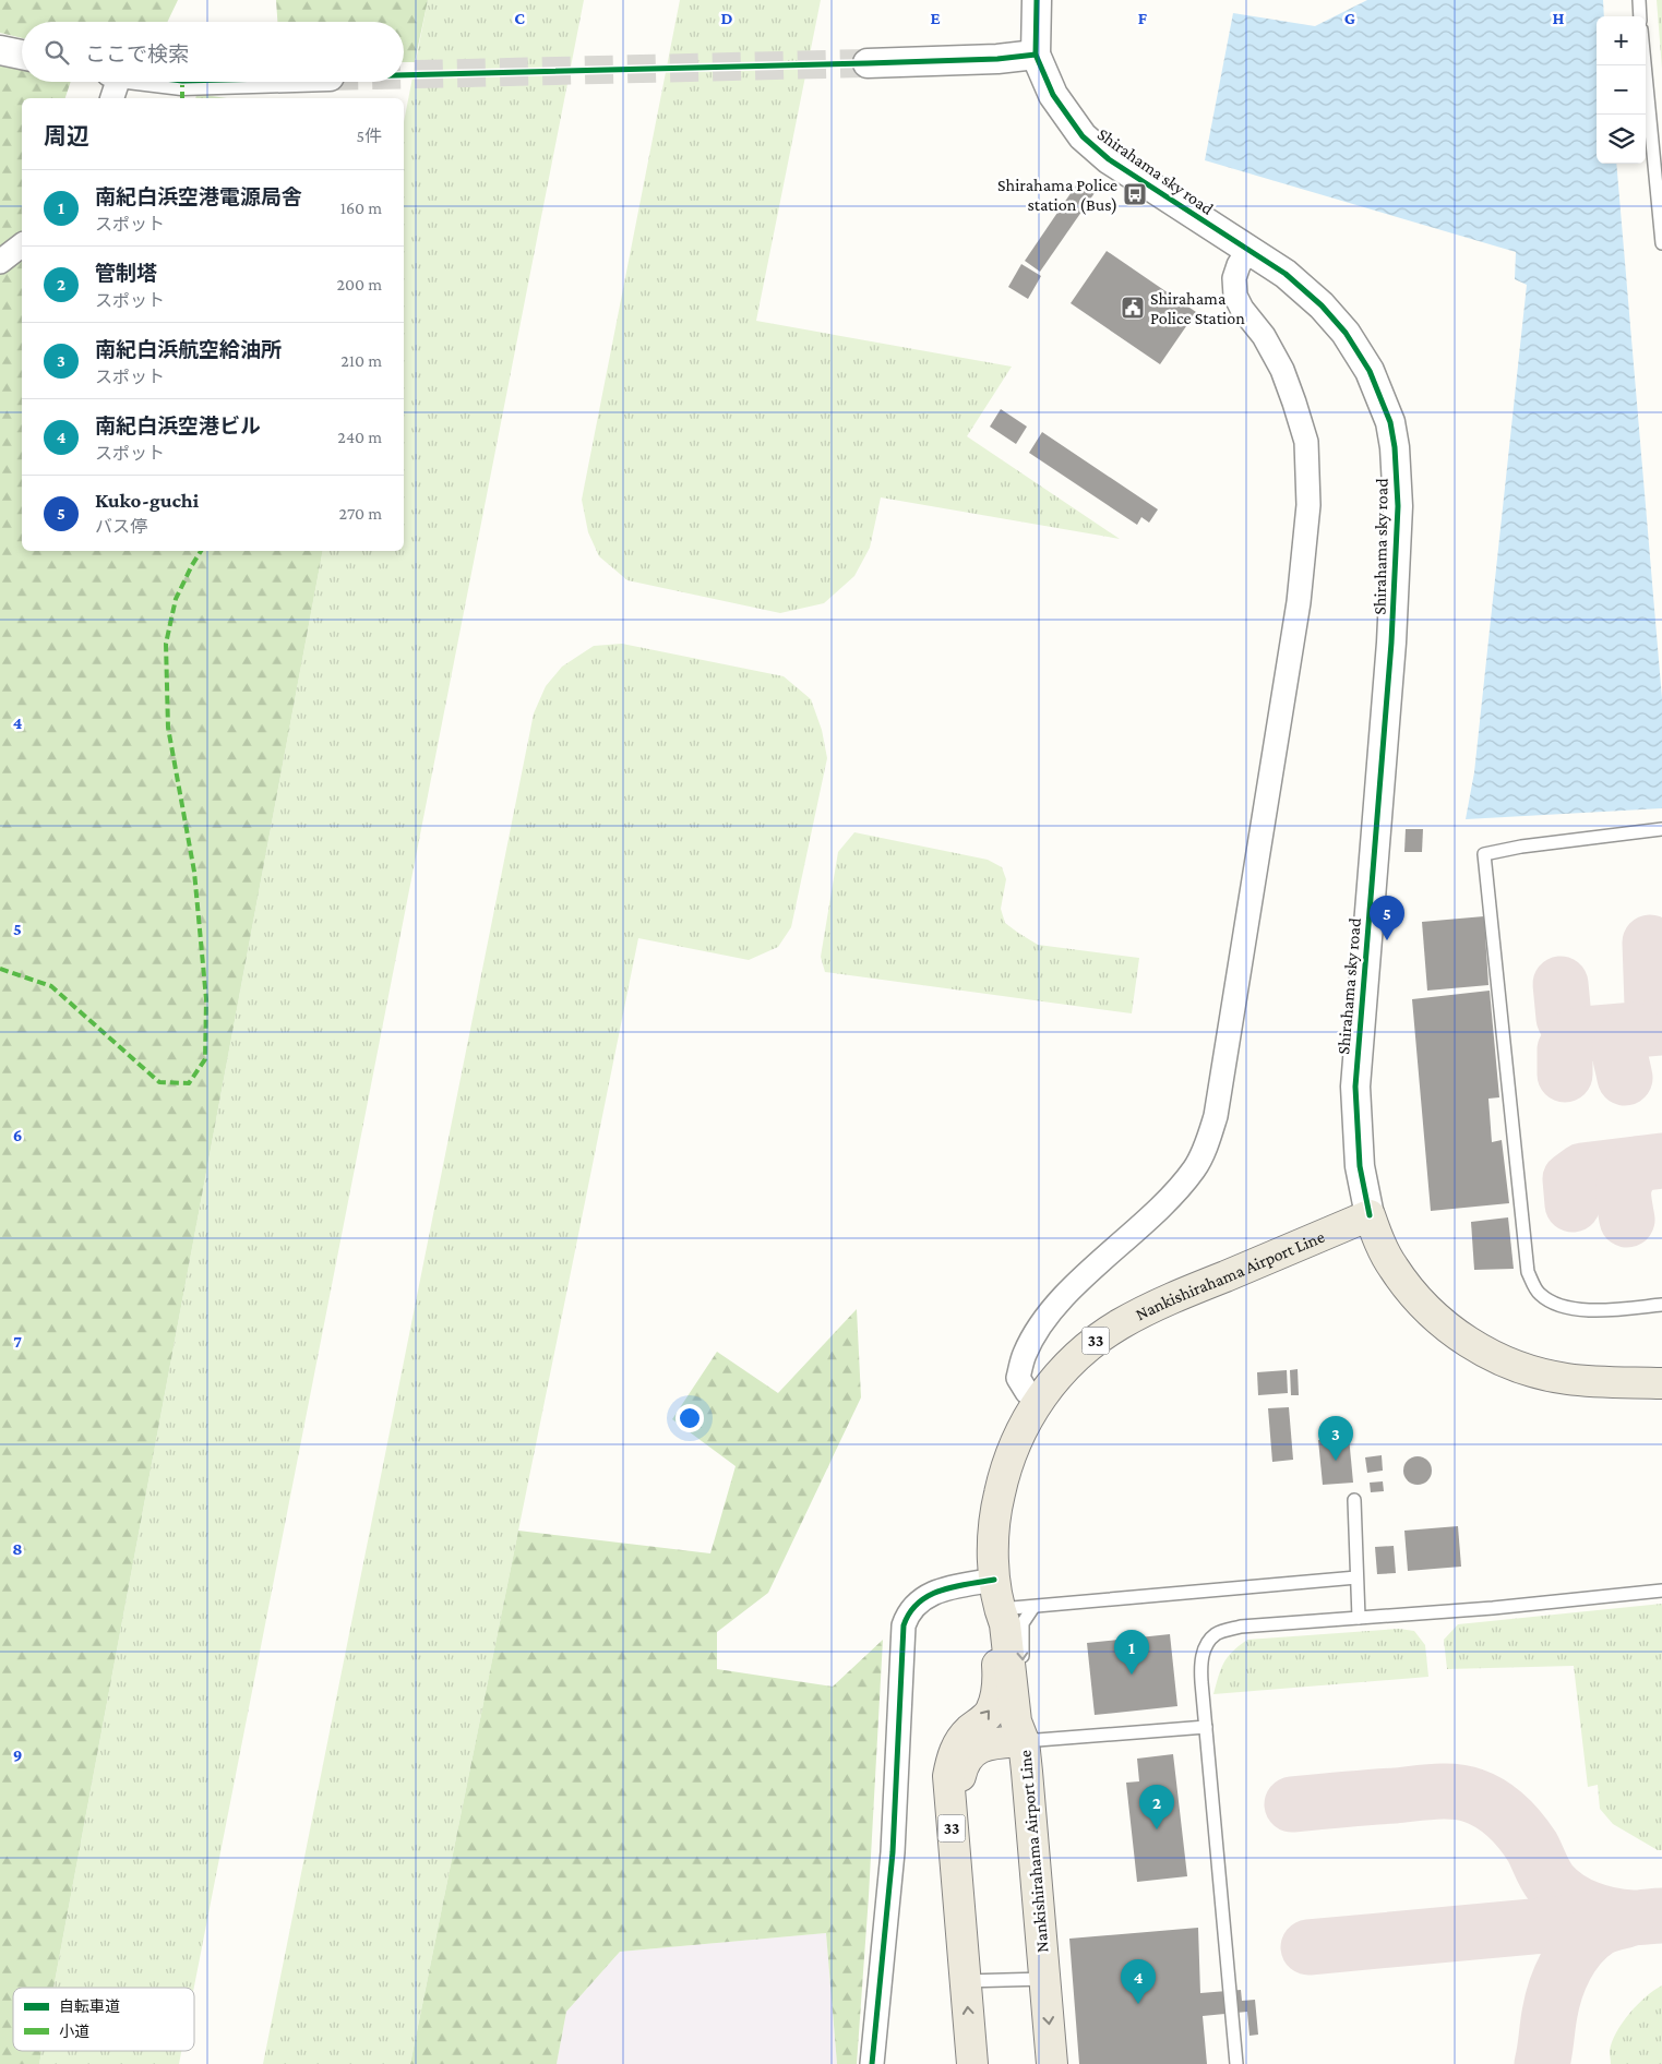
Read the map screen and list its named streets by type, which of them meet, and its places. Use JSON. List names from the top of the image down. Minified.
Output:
{"streets":{"main road":["Nankishirahama Airport Line","33"],"street":["Shirahama sky road"]},"crossings":[["Shirahama sky road","Nankishirahama Airport Line"]],"places":{"bus stop":["Shirahama Police station (Bus)"],"public building":["Shirahama Police Station"]},"legend":["自転車道","小道"],"page":{"map_buttons":["+","−"],"search":"ここで検索","heading":["周辺","5件"],"list":[{"mark":"1","name":"南紀白浜空港電源局舎","note":"スポット","value":"160 m"},{"mark":"2","name":"管制塔","note":"スポット","value":"200 m"},{"mark":"3","name":"南紀白浜航空給油所","note":"スポット","value":"210 m"},{"mark":"4","name":"南紀白浜空港ビル","note":"スポット","value":"240 m"},{"mark":"5","name":"Kuko-guchi","note":"バス停","value":"270 m"}],"pins":["5","3","1","2","4"]},"grid":{"columns":["C","D","E","F","G","H"],"rows":["4","5","6","7","8","9"]}}
